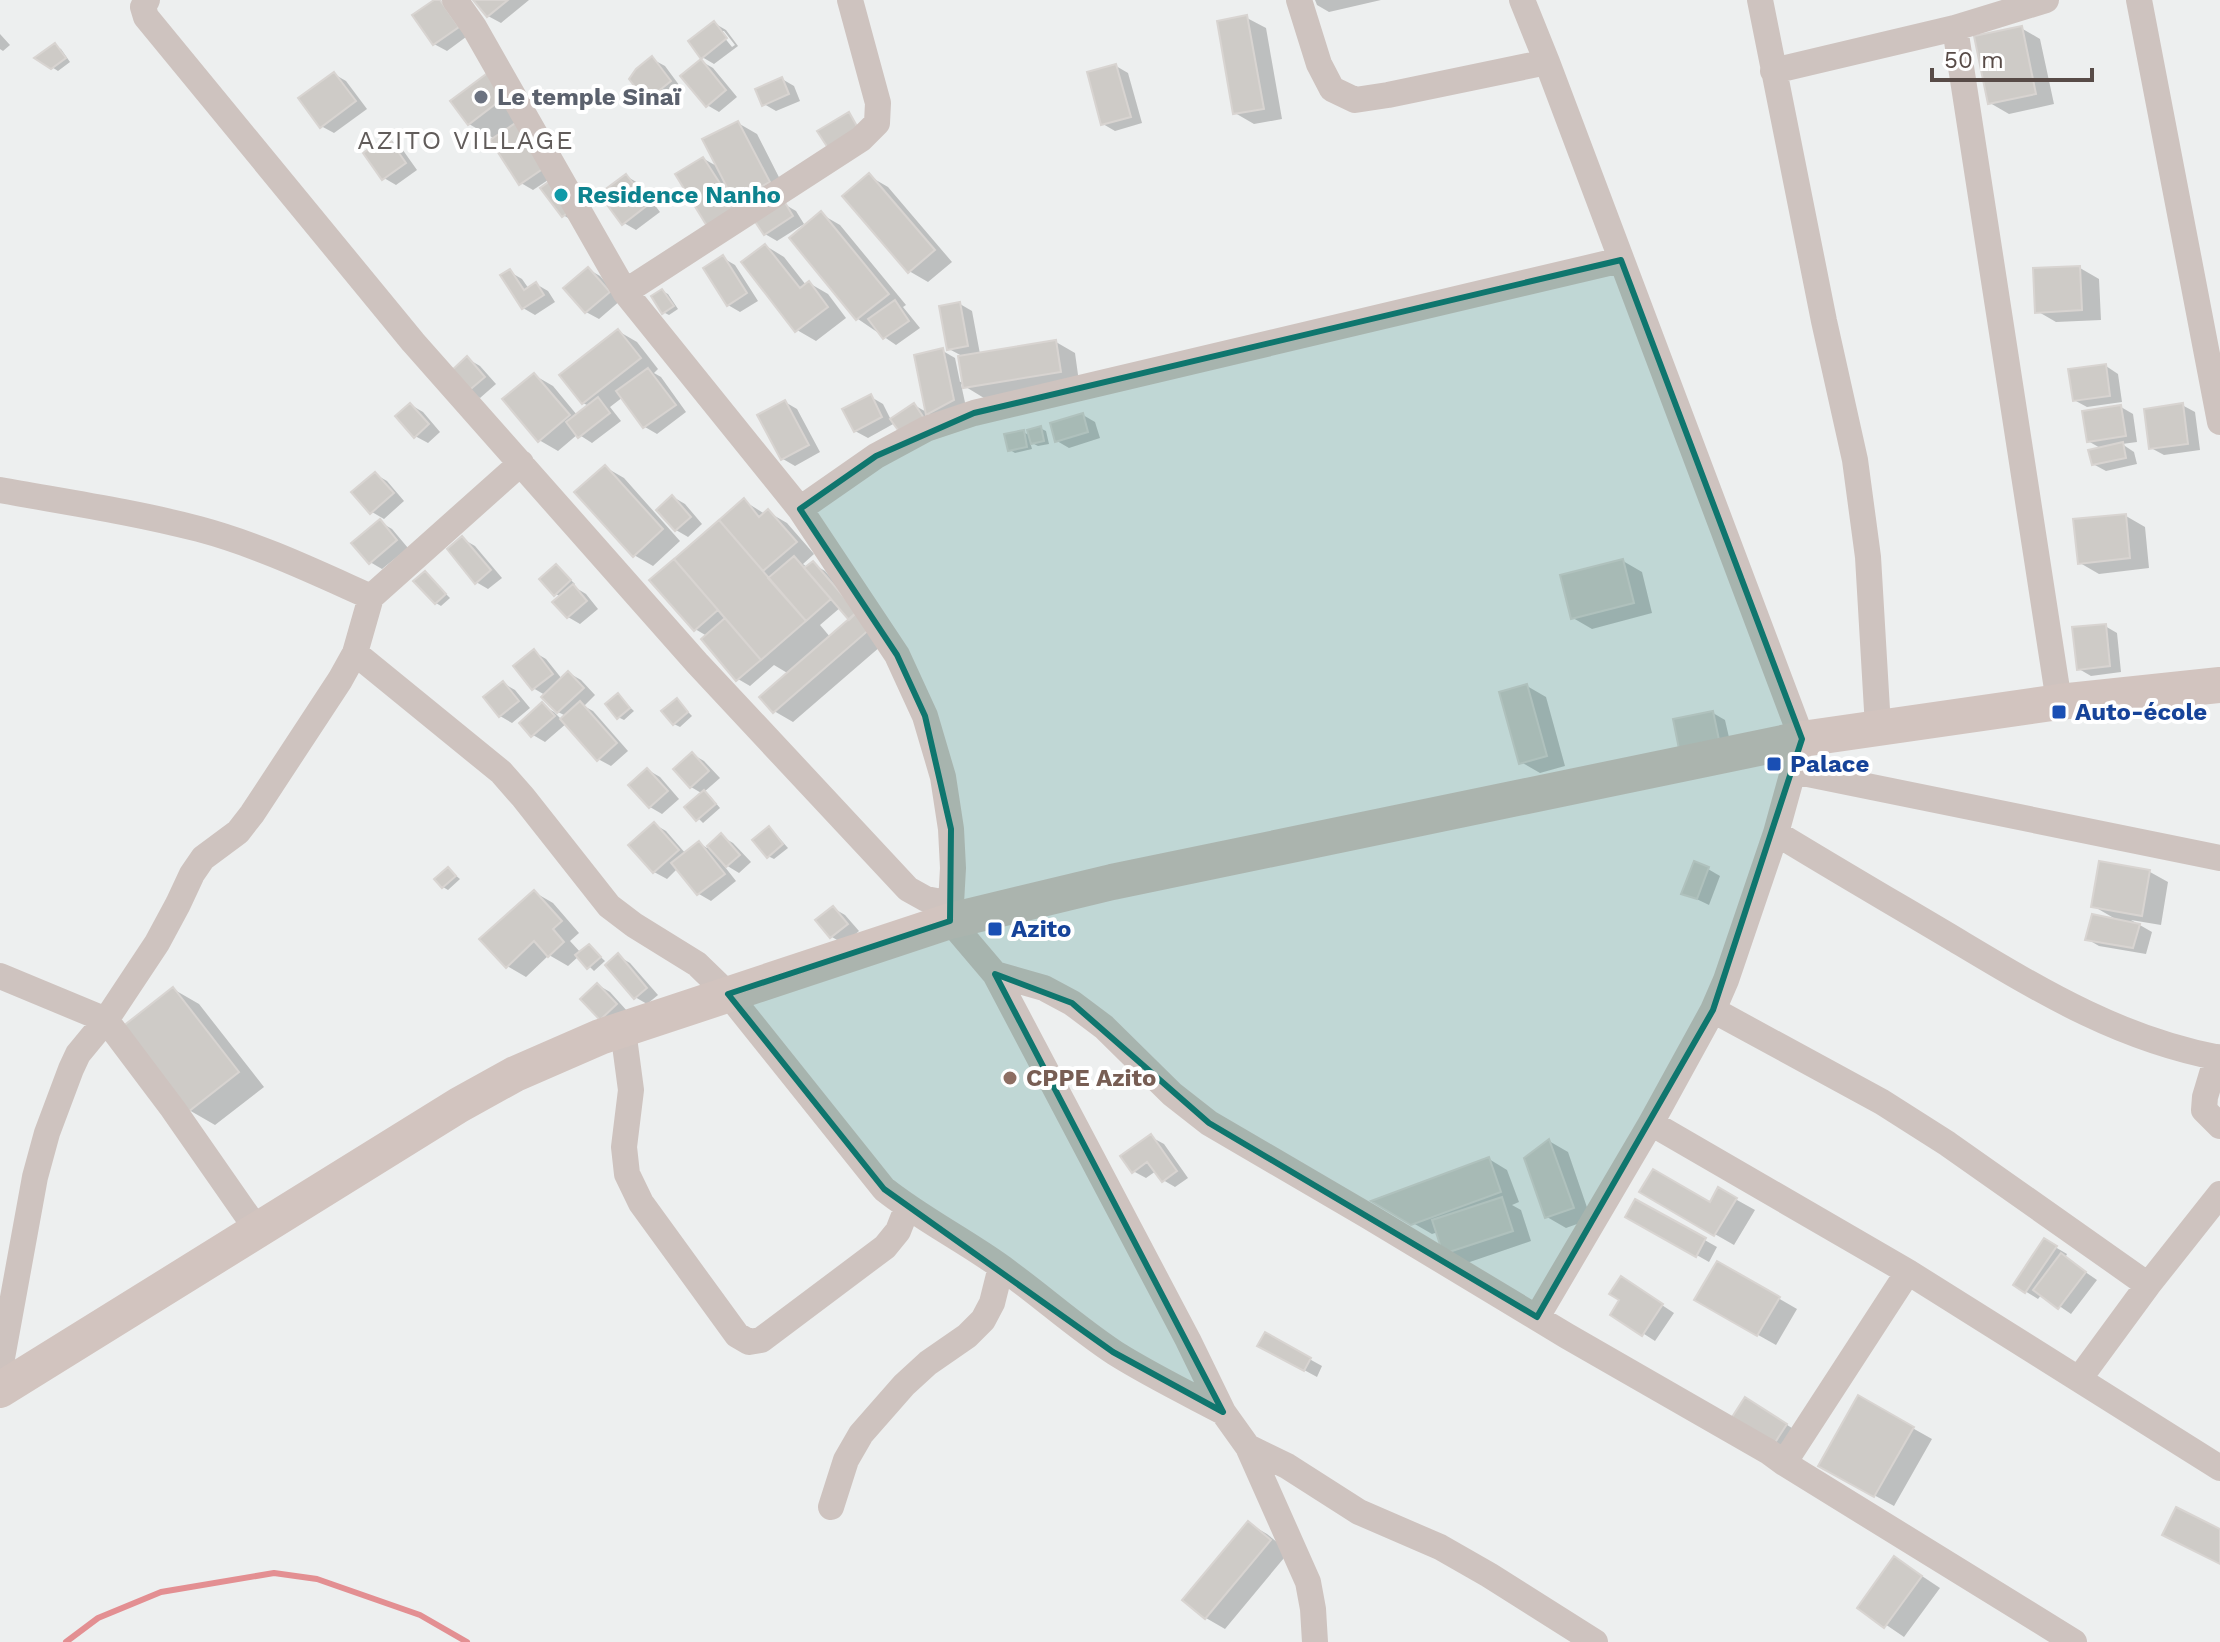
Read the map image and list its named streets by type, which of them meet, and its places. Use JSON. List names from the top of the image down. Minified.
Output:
{"districts":["AZITO VILLAGE"],"places":{"other":["Le temple Sinaï","Residence Nanho","CPPE Azito"],"transit":["Auto-école","Palace","Azito"]},"scale_bar":"50 m"}
